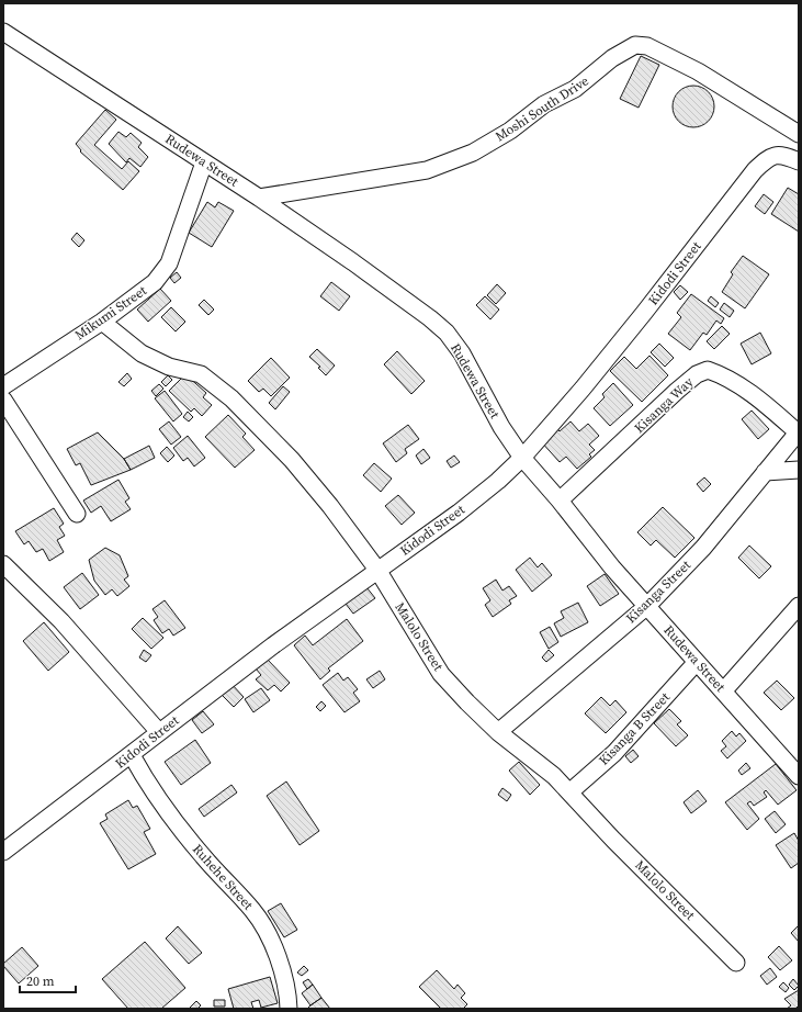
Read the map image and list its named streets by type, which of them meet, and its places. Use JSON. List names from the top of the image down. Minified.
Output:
{"streets":{"street":["Moshi South Drive","Rudewa Street","Kidodi Street","Mikumi Street","Kisanga Way","Kisanga Street","Malolo Street","Kisanga B Street","Ruhehe Street"]},"crossings":[["Moshi South Drive","Rudewa Street"],["Rudewa Street","Kidodi Street"],["Rudewa Street","Mikumi Street"],["Rudewa Street","Kisanga Way"],["Rudewa Street","Kisanga Street"],["Rudewa Street","Kisanga B Street"],["Kidodi Street","Malolo Street"],["Kidodi Street","Ruhehe Street"],["Mikumi Street","Malolo Street"],["Kisanga Way","Kisanga Street"],["Kisanga Street","Malolo Street"],["Malolo Street","Kisanga B Street"]],"scale_bar":"20 m"}
